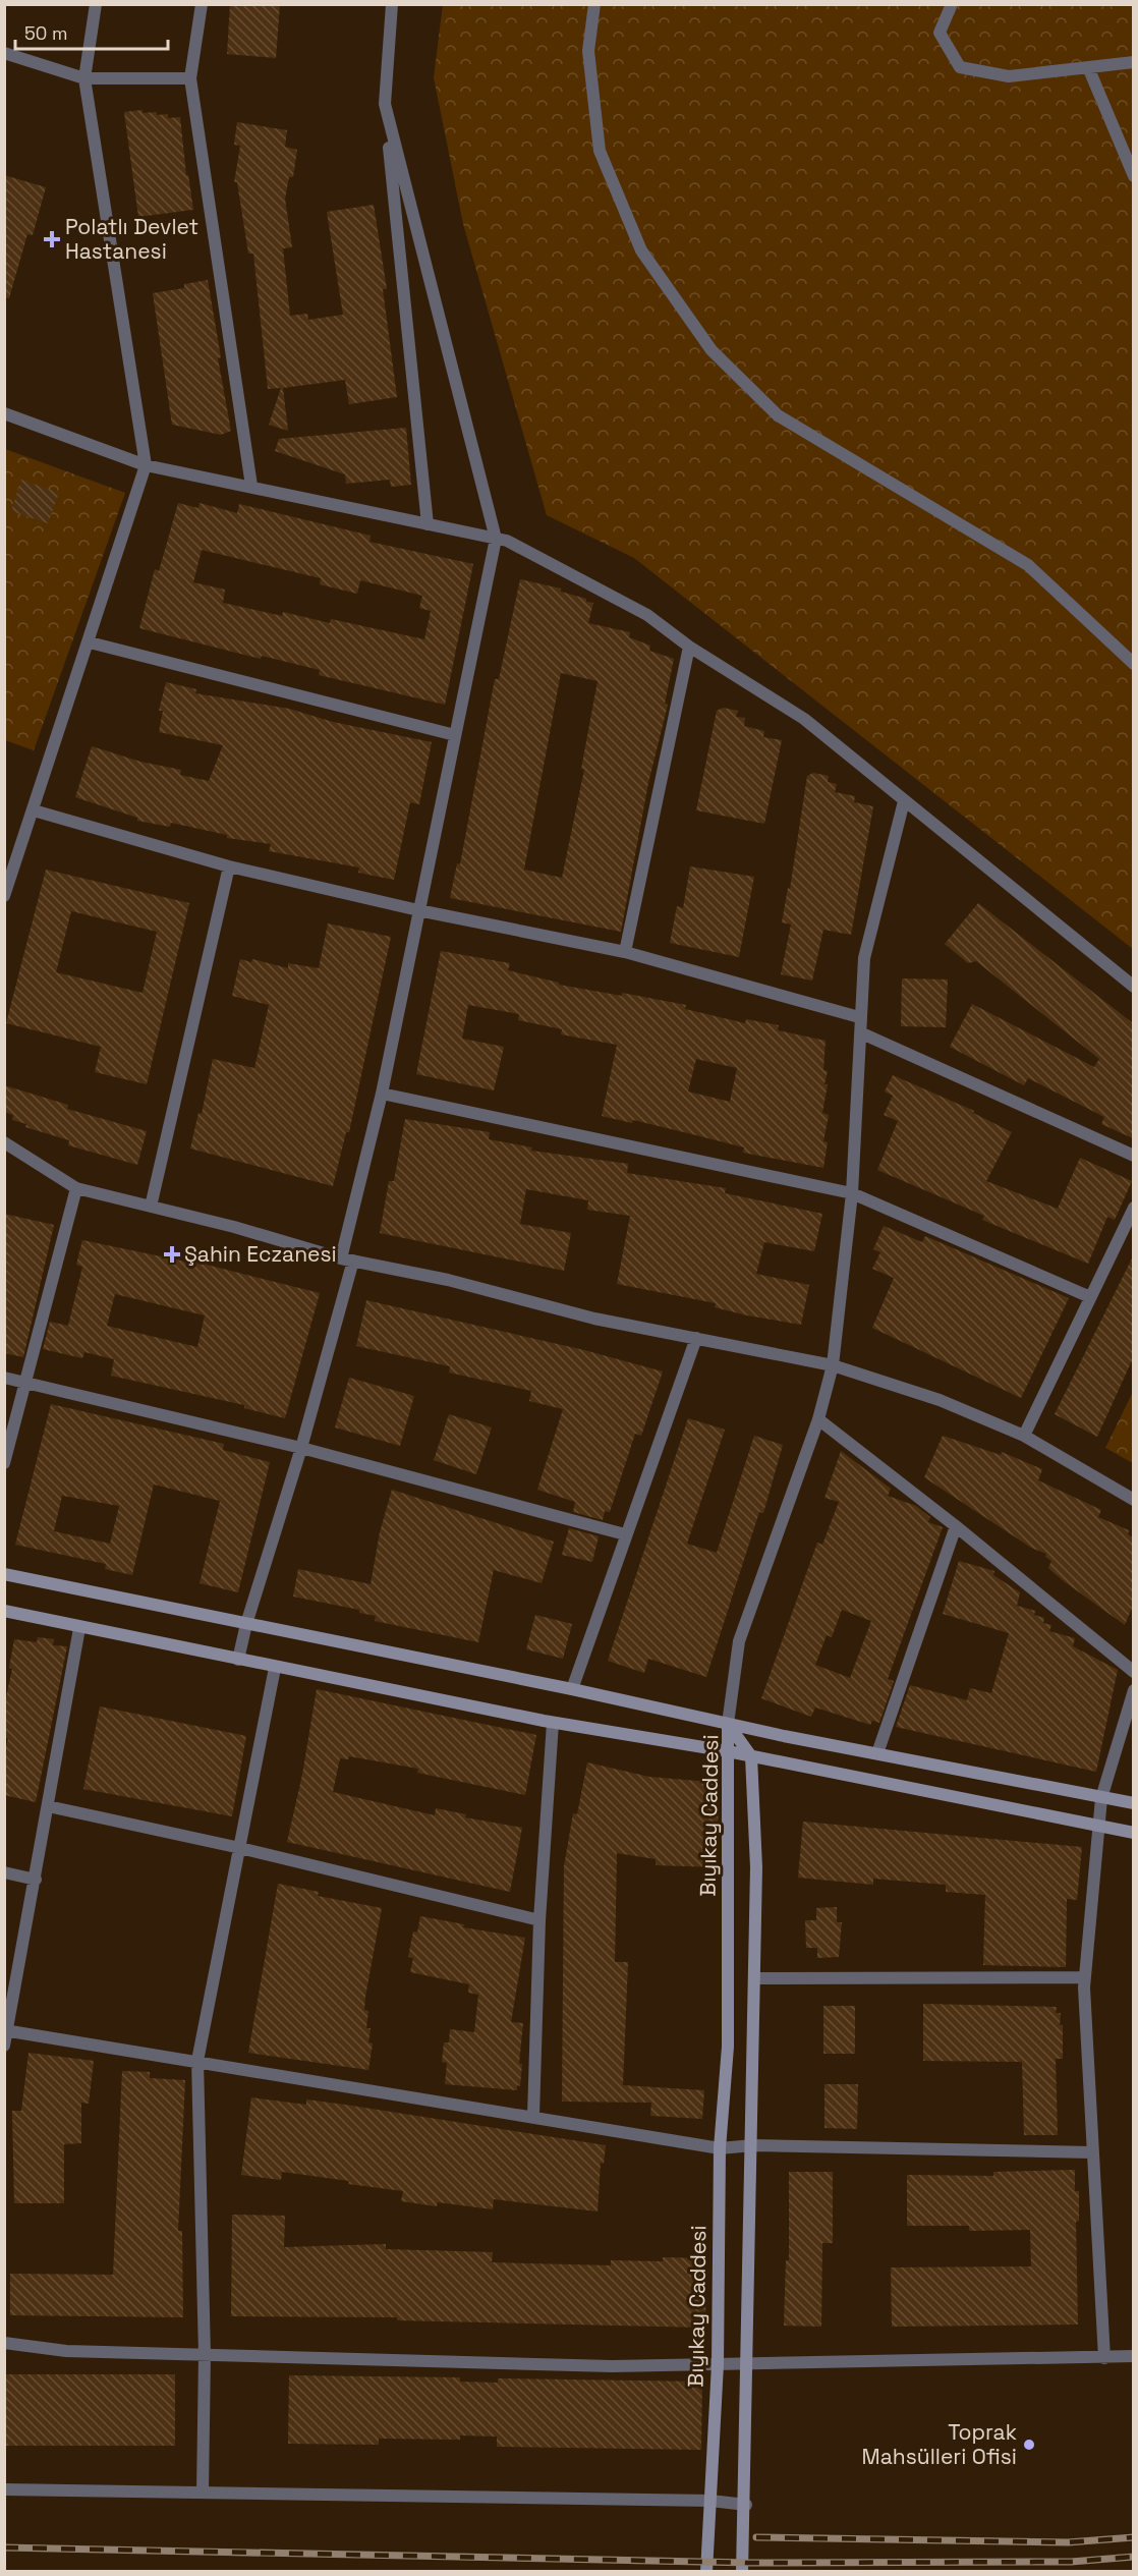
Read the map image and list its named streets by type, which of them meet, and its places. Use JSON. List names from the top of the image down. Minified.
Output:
{"streets":{"street":["Bıyıkay Caddesi"]},"places":{"health":["Polatlı Devlet Hastanesi","Şahin Eczanesi"],"other":["Toprak Mahsülleri Ofisi"]},"scale_bar":"50 m"}
